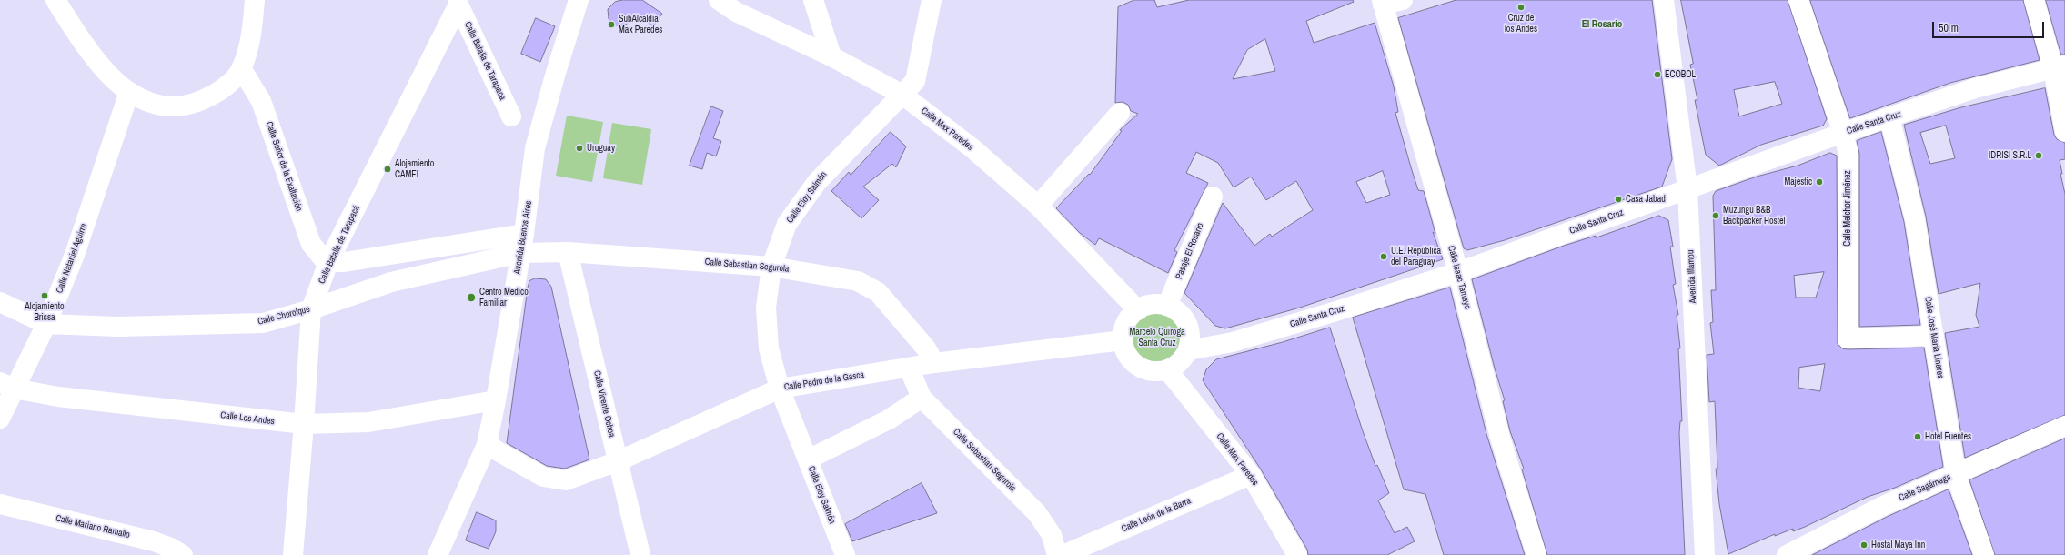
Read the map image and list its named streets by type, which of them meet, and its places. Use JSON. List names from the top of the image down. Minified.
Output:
{"streets":{"street":["Calle Batalla de Tarapaca","Calle Santa Cruz","Calle Max Paredes","Calle Señor de la Exaltación","Calle Eloy Salmón","Calle Melchor Jiménez","Avenida Buenos Aires","Calle Batalla de Tarapacá","Pasaje El Rosario","Calle Nataniel Aguirre","Calle Sebastian Segurola","Avenida Illampu","Calle Isaac Tamayo","Calle Chorolque","Calle José María Linares","Calle Pedro de la Gasca","Calle Vicente Ochoa","Calle Los Andes","Calle Sagárnaga","Calle León de la Barra","Calle Mariano Ramallo"]},"crossings":[["Calle Batalla de Tarapaca","Calle Batalla de Tarapacá"],["Calle Santa Cruz","Calle Max Paredes"],["Calle Santa Cruz","Calle Melchor Jiménez"],["Calle Santa Cruz","Pasaje El Rosario"],["Calle Santa Cruz","Avenida Illampu"],["Calle Santa Cruz","Calle Isaac Tamayo"],["Calle Santa Cruz","Calle José María Linares"],["Calle Santa Cruz","Calle Pedro de la Gasca"],["Calle Max Paredes","Calle Eloy Salmón"],["Calle Max Paredes","Pasaje El Rosario"],["Calle Max Paredes","Calle Pedro de la Gasca"],["Calle Max Paredes","Calle León de la Barra"],["Calle Señor de la Exaltación","Calle Batalla de Tarapacá"],["Calle Eloy Salmón","Calle Sebastian Segurola"],["Calle Eloy Salmón","Calle Pedro de la Gasca"],["Calle Melchor Jiménez","Calle José María Linares"],["Avenida Buenos Aires","Calle Sebastian Segurola"],["Avenida Buenos Aires","Calle Chorolque"],["Avenida Buenos Aires","Calle Pedro de la Gasca"],["Avenida Buenos Aires","Calle Los Andes"],["Calle Batalla de Tarapacá","Calle Chorolque"],["Calle Batalla de Tarapacá","Calle Los Andes"],["Pasaje El Rosario","Calle Pedro de la Gasca"],["Calle Nataniel Aguirre","Calle Chorolque"],["Calle Nataniel Aguirre","Calle Los Andes"],["Calle Sebastian Segurola","Calle Chorolque"],["Calle Sebastian Segurola","Calle Pedro de la Gasca"],["Calle Sebastian Segurola","Calle Vicente Ochoa"],["Calle José María Linares","Calle Sagárnaga"],["Calle Pedro de la Gasca","Calle Vicente Ochoa"]],"districts":["El Rosario"],"parks":["Marcelo Quiroga Santa Cruz"],"places":["Cruz de los Andes","SubAlcaldía Max Paredes","ECOBOL","Uruguay","IDRISI S.R.L","Alojamiento CAMEL","Majestic","Casa Jabad","Muzungu B&B Backpacker Hostel","U.E. República del Paraguay","Alojamiento Brissa","Centro Medico Familiar","Hotel Fuentes","Hostal Maya Inn"],"scale_bar":"50 m"}
